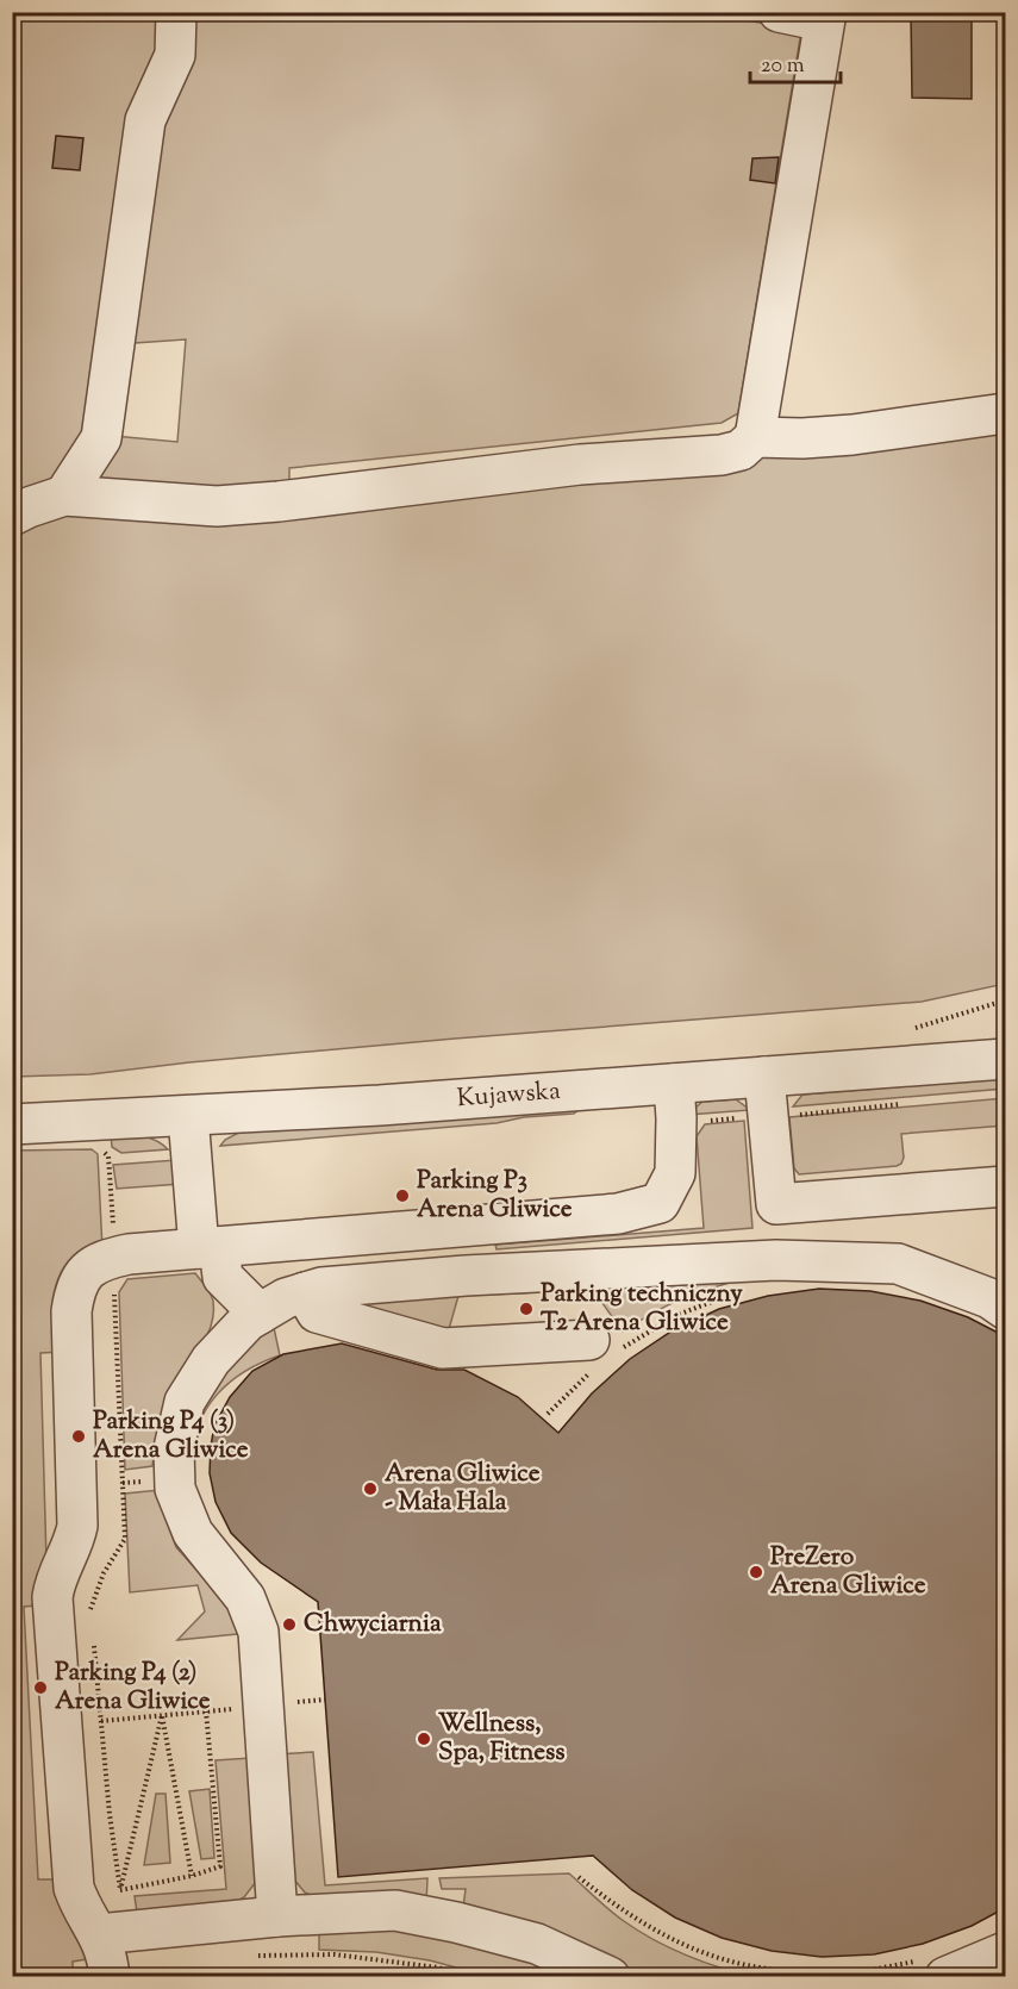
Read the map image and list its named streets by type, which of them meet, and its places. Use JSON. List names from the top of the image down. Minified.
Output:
{"streets":{"street":["Kujawska"]},"places":["Parking P3 Arena Gliwice","Parking techniczny T2 Arena Gliwice","Parking P4 (3) Arena Gliwice","Arena Gliwice - Mała Hala","PreZero Arena Gliwice","Chwyciarnia","Parking P4 (2) Arena Gliwice","Wellness, Spa, Fitness"],"scale_bar":"20 m"}
